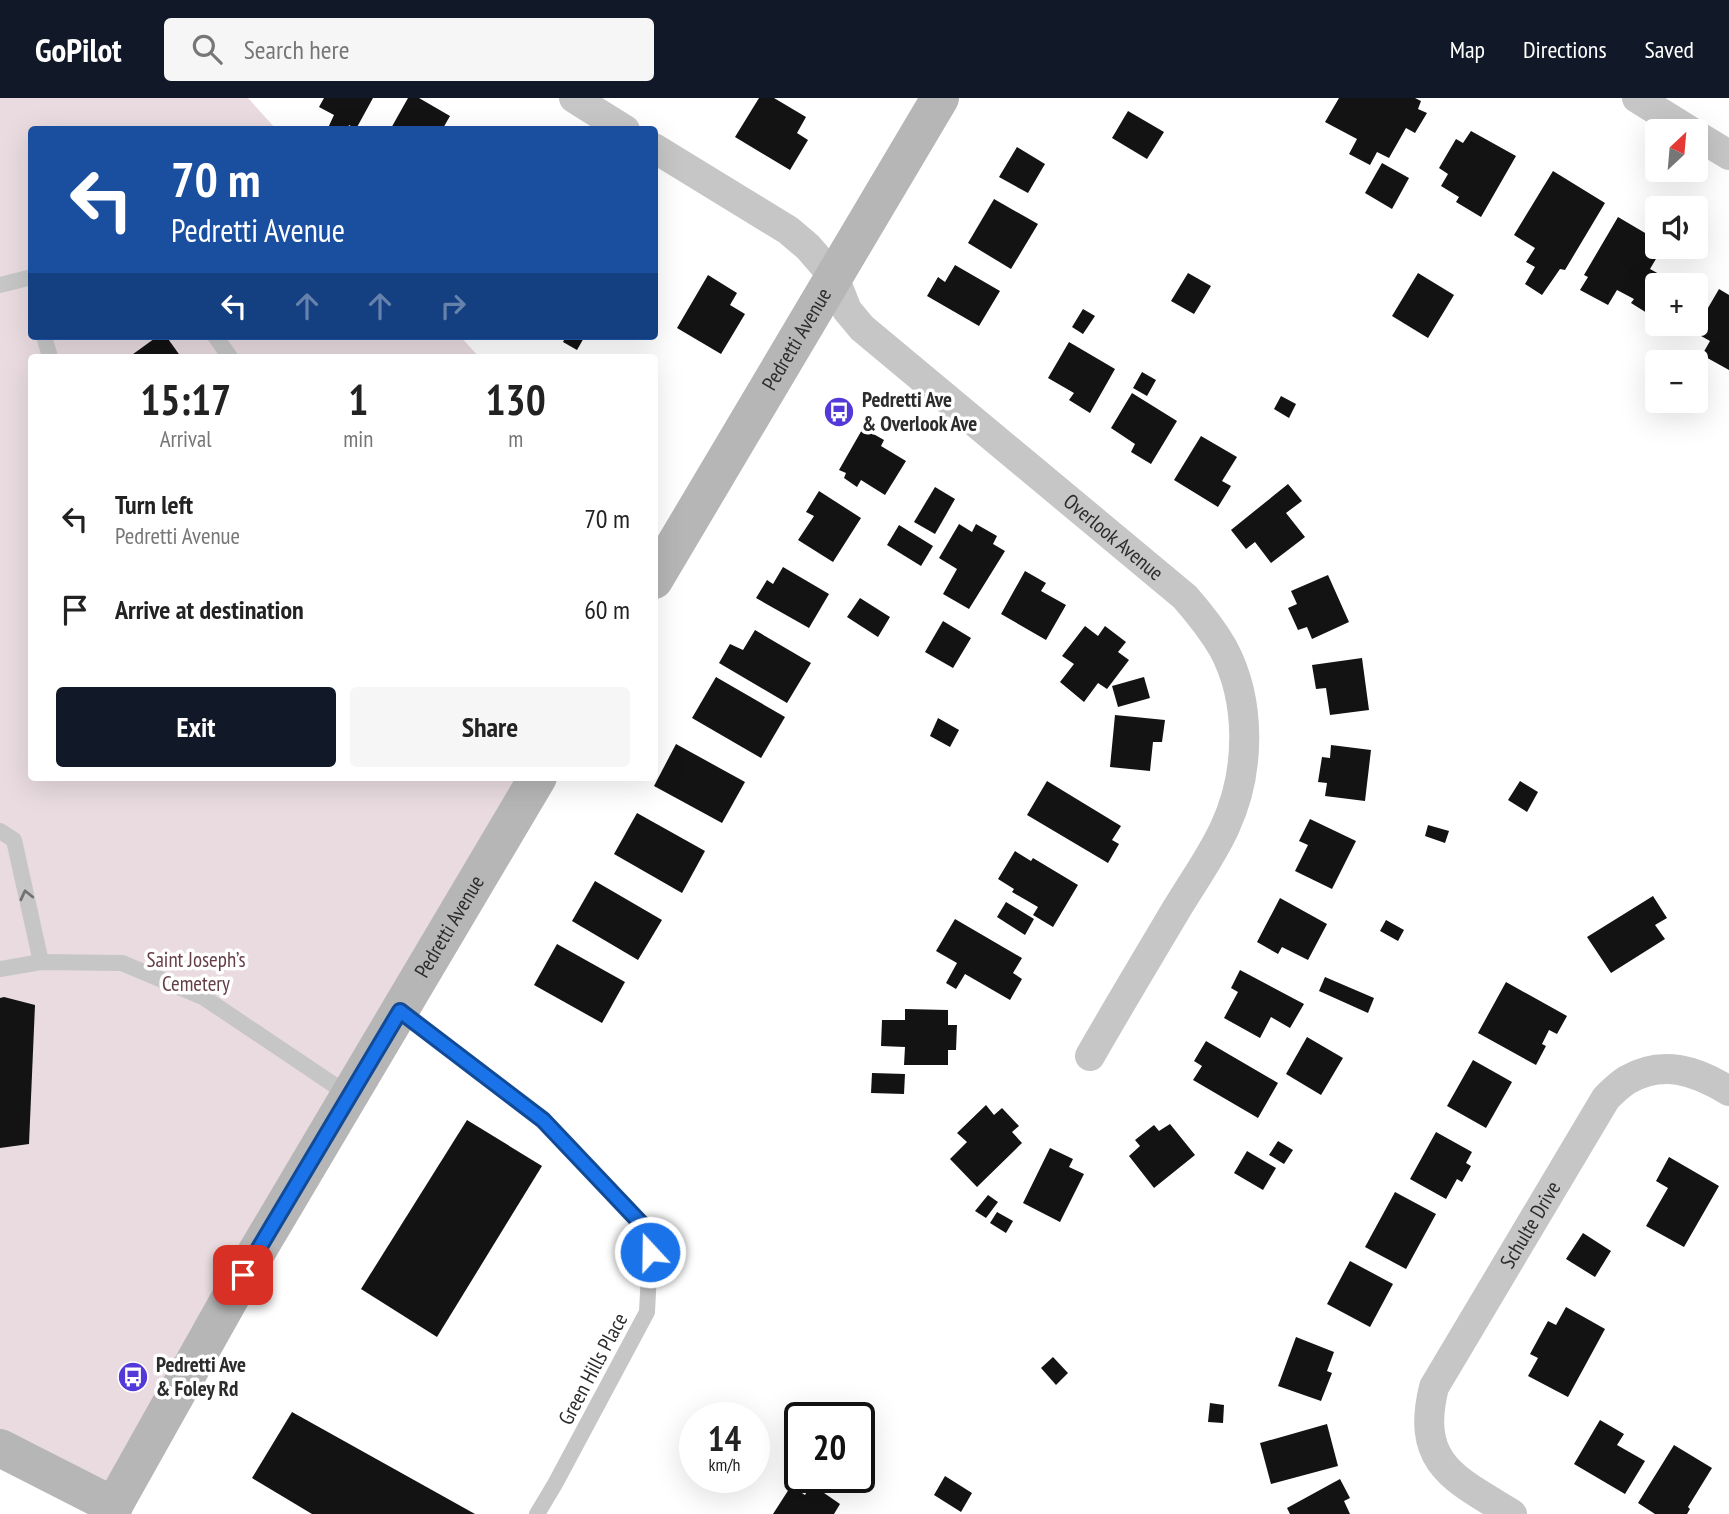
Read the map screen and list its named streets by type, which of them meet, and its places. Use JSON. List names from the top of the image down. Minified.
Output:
{"streets":{"street":["Pedretti Avenue","Overlook Avenue","Schulte Drive"],"lane":["Green Hills Place"]},"crossings":[["Pedretti Avenue","Overlook Avenue"],["Pedretti Avenue","Green Hills Place"]],"parks":["Saint Joseph’s Cemetery"],"places":{"bus stop":["Pedretti Ave & Overlook Ave","Pedretti Ave & Foley Rd"]},"north":"top right","page":{"header":"GoPilot","search":"Search here","nav":["Map","Directions","Saved"],"map_buttons":["+","−"],"turn":["70 m","Pedretti Avenue"],"eta":["15:17","Arrival","1","min","130","m"],"list":[{"name":"Turn left","note":"Pedretti Avenue","value":"70 m"},{"name":"Arrive at destination","value":"60 m"}],"buttons":["Exit","Share"],"speed":"14 km/h","limit":"20"}}
